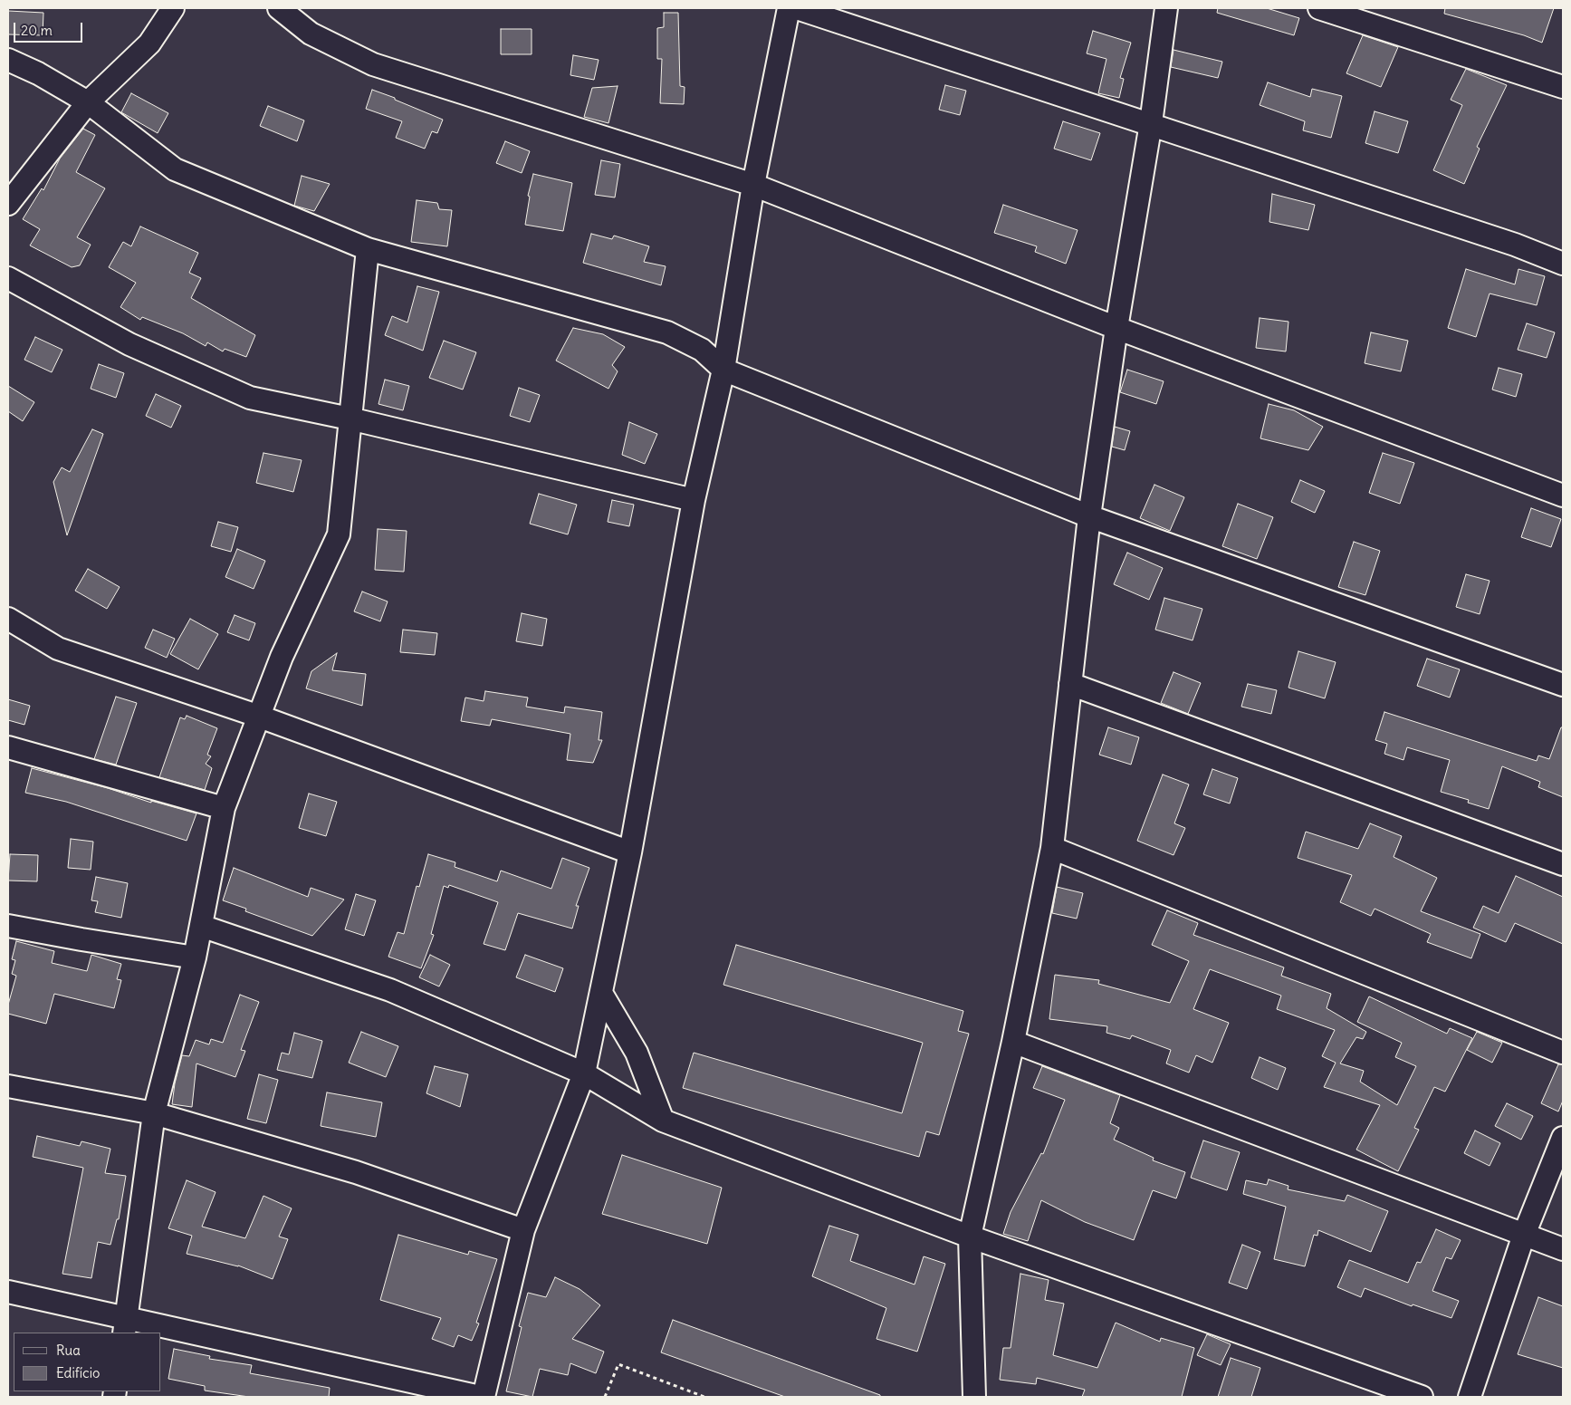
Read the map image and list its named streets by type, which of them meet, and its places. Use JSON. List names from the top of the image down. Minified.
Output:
{"legend":["Rua","Edifício"],"scale_bar":"20 m"}
